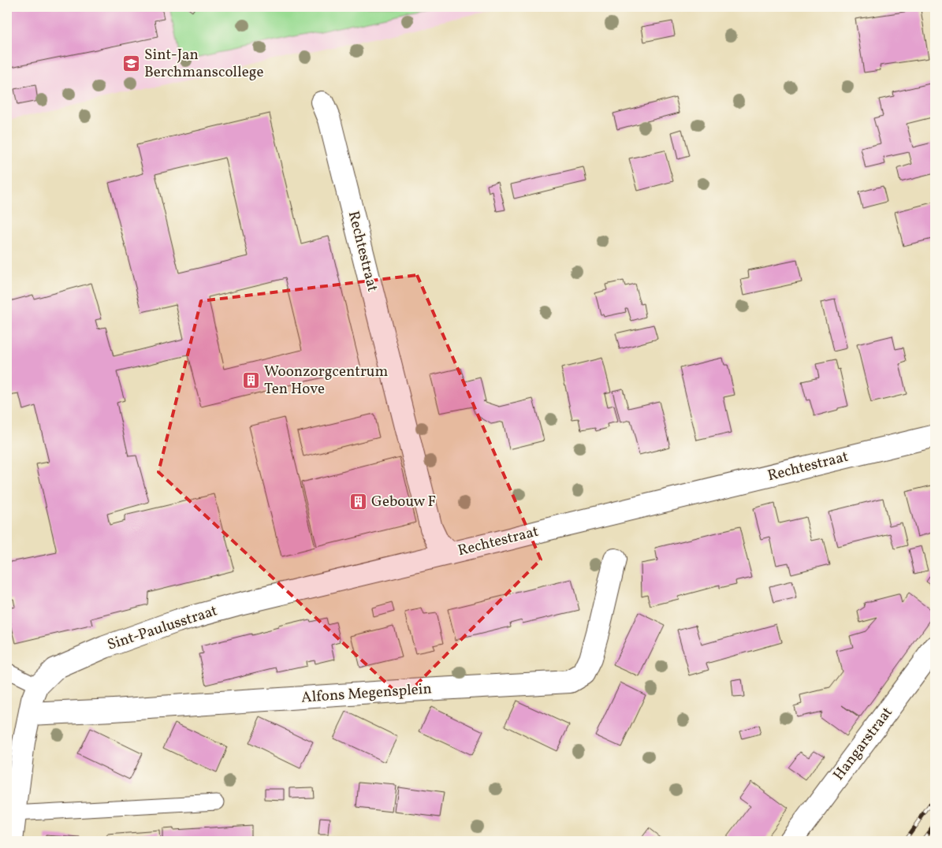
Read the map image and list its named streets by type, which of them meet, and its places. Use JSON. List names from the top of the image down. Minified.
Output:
{"streets":{"street":["Rechtestraat","Sint-Paulusstraat","Alfons Megensplein","Hangarstraat"]},"crossings":[["Rechtestraat","Sint-Paulusstraat"],["Sint-Paulusstraat","Alfons Megensplein"]],"places":{"school or university":["Sint-Jan Berchmanscollege"],"building":["Woonzorgcentrum Ten Hove","Gebouw F"]}}
